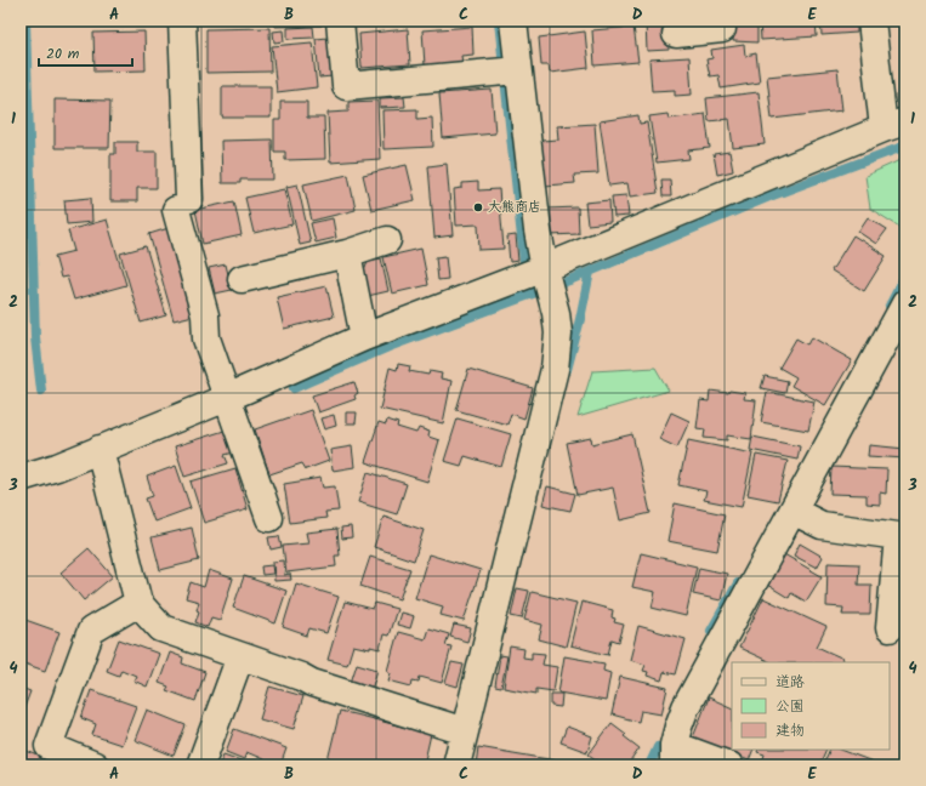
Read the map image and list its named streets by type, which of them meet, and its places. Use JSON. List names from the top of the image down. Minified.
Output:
{"places":["大熊商店"],"legend":["道路","公園","建物"],"scale_bar":"20 m","grid":{"columns":["A","B","C","D","E"],"rows":["1","2","3","4"]}}
